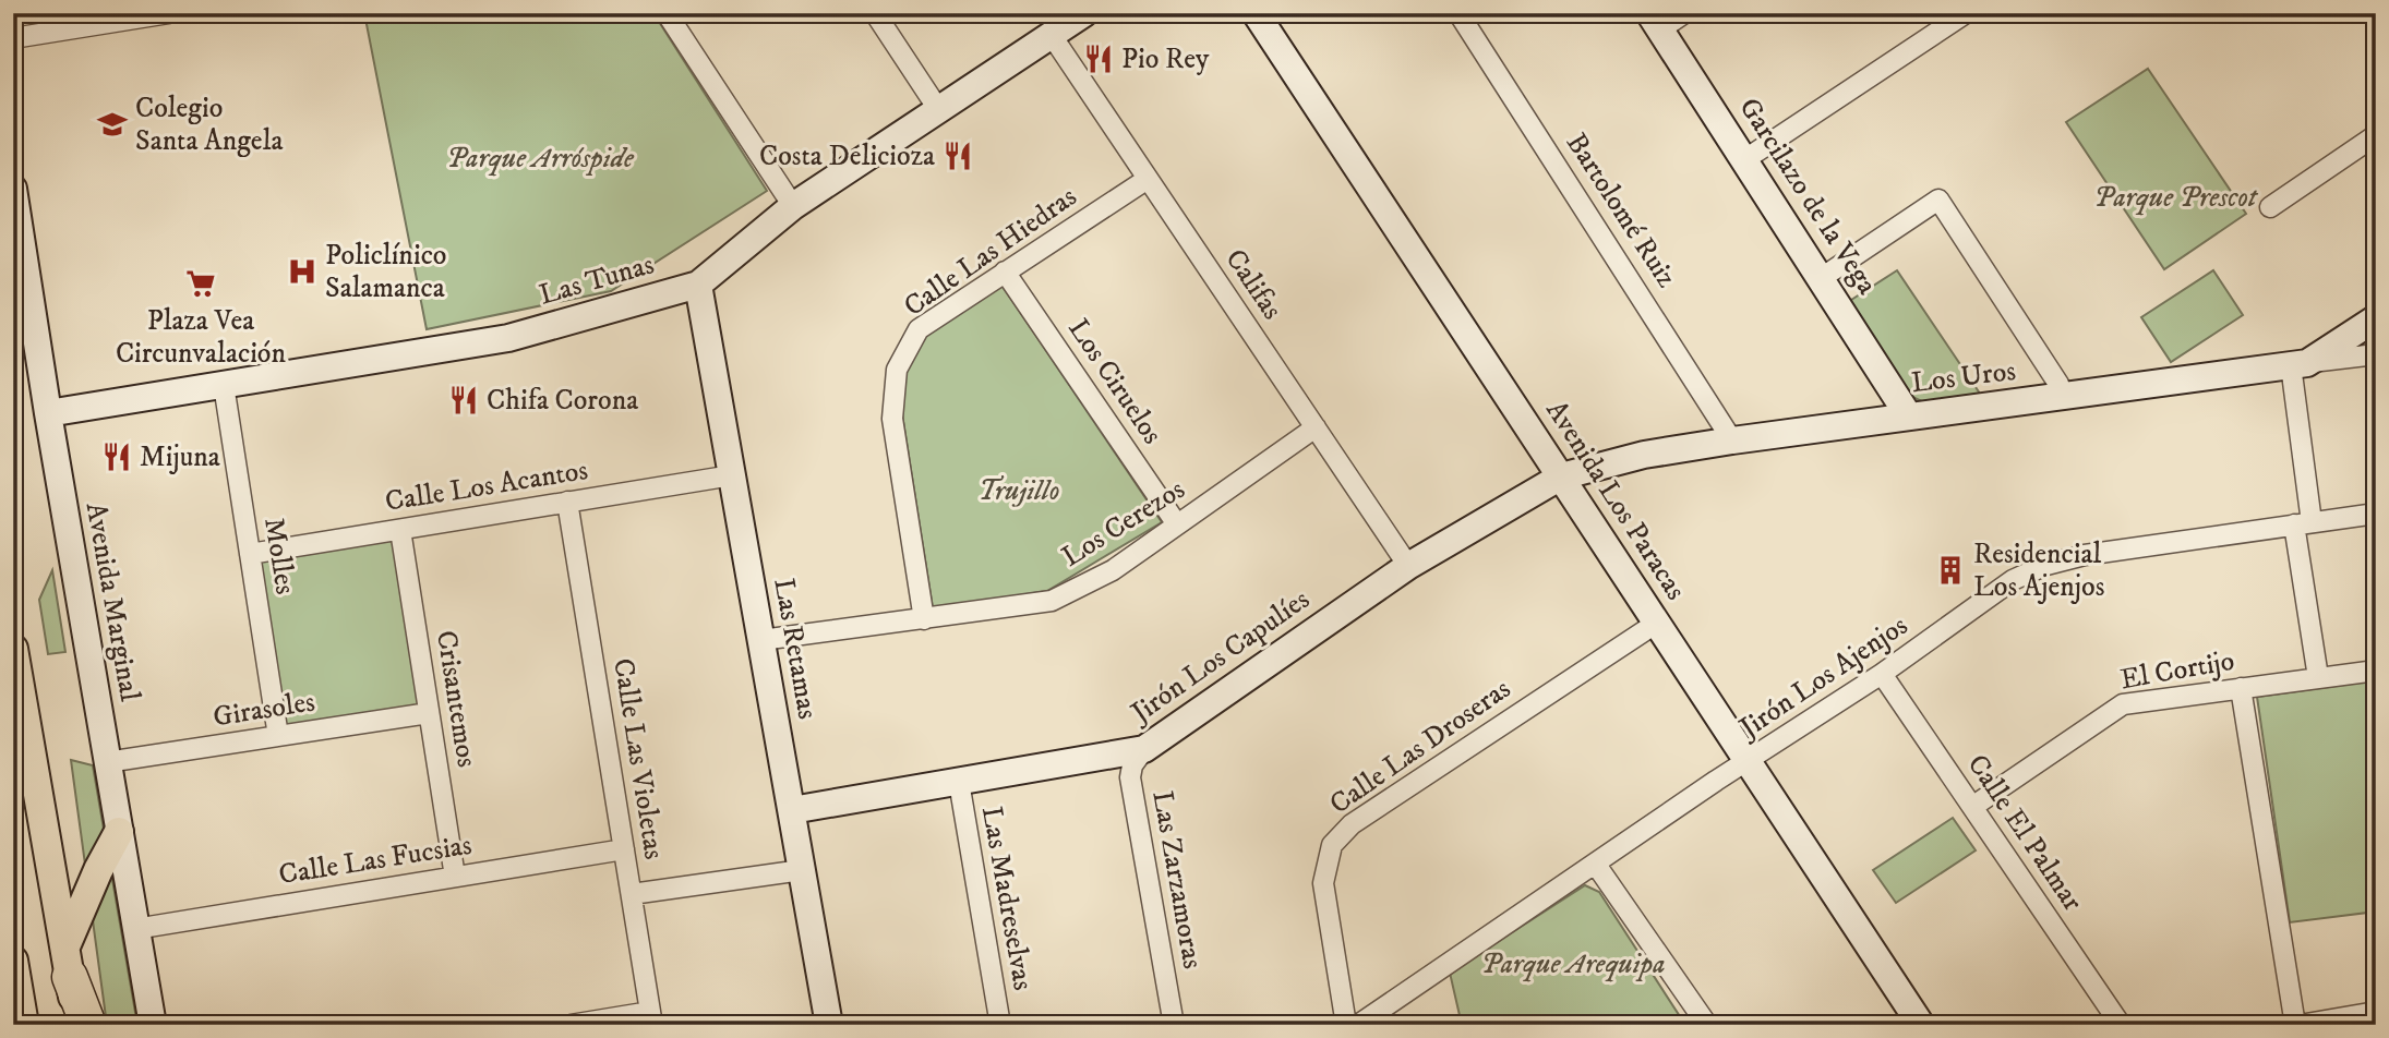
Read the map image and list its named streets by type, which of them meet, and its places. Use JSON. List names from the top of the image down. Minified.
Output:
{"streets":{"street":["Garcilazo de la Vega","Bartolomé Ruiz","Calle Las Hiedras","Las Tunas","Califas","Los Uros","Los Ciruelos","Calle Los Acantos","Avenida Los Paracas","Los Cerezos","Molles","Avenida Marginal","Las Retamas","Jirón Los Capulíes","El Cortijo","Jirón Los Ajenjos","Crisantemos","Girasoles","Calle Las Droseras","Calle Las Violetas","Calle El Palmar","Calle Las Fucsias","Las Zarzamoras","Las Madreselvas"]},"crossings":[["Garcilazo de la Vega","Los Uros"],["Bartolomé Ruiz","Los Uros"],["Calle Las Hiedras","Califas"],["Calle Las Hiedras","Los Ciruelos"],["Calle Las Hiedras","Los Cerezos"],["Las Tunas","Califas"],["Las Tunas","Molles"],["Las Tunas","Avenida Marginal"],["Las Tunas","Las Retamas"],["Califas","Los Cerezos"],["Califas","Jirón Los Capulíes"],["Los Uros","Avenida Los Paracas"],["Los Uros","Jirón Los Capulíes"],["Los Ciruelos","Los Cerezos"],["Calle Los Acantos","Molles"],["Calle Los Acantos","Las Retamas"],["Calle Los Acantos","Crisantemos"],["Calle Los Acantos","Calle Las Violetas"],["Avenida Los Paracas","Jirón Los Capulíes"],["Avenida Los Paracas","Jirón Los Ajenjos"],["Avenida Los Paracas","Calle Las Droseras"],["Los Cerezos","Las Retamas"],["Molles","Girasoles"],["Avenida Marginal","Girasoles"],["Avenida Marginal","Calle Las Fucsias"],["Las Retamas","Jirón Los Capulíes"],["Jirón Los Capulíes","Las Zarzamoras"],["Jirón Los Capulíes","Las Madreselvas"],["El Cortijo","Calle El Palmar"],["Jirón Los Ajenjos","Calle El Palmar"],["Crisantemos","Girasoles"],["Crisantemos","Calle Las Fucsias"],["Calle Las Violetas","Calle Las Fucsias"]],"parks":["Parque Arróspide","Parque Prescot","Trujillo","Parque Arequipa"],"places":{"restaurant":["Pio Rey","Costa Delicioza","Chifa Corona","Mijuna"],"school or university":["Colegio Santa Angela"],"hospital":["Policlínico Salamanca"],"supermarket":["Plaza Vea Circunvalación"],"building":["Residencial Los Ajenjos"]}}
